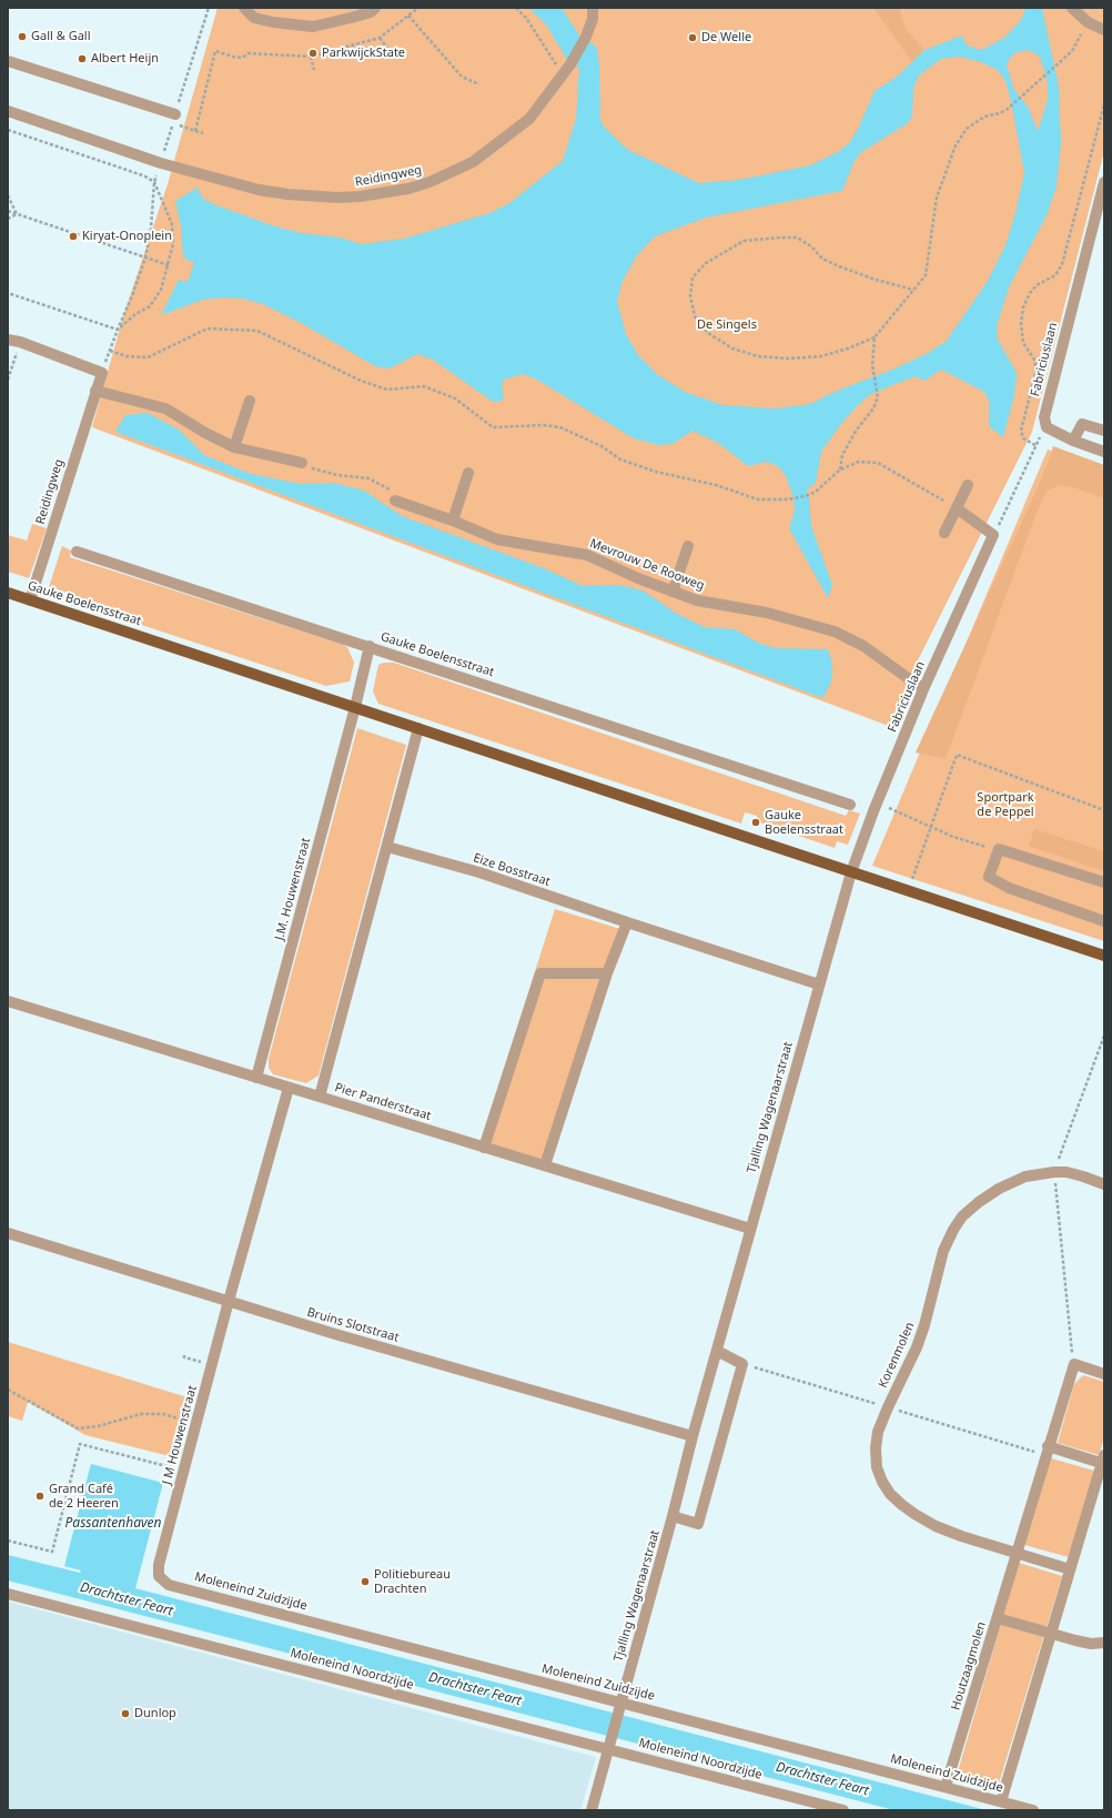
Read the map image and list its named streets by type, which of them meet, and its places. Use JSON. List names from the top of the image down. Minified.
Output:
{"streets":{"main road":["Gauke Boelensstraat"],"street":["Reidingweg","Fabriciuslaan","Mevrouw De Rooweg","Eize Bosstraat","J.M. Houwenstraat","Pier Panderstraat","Tjalling Wagenaarstraat","Bruins Slotstraat","Korenmolen","J M Houwenstraat","Moleneind Zuidzijde","Houtzaagmolen","Moleneind Noordzijde"]},"crossings":[["Reidingweg","Gauke Boelensstraat"],["Fabriciuslaan","Mevrouw De Rooweg"],["Fabriciuslaan","Gauke Boelensstraat"],["Fabriciuslaan","Tjalling Wagenaarstraat"],["Gauke Boelensstraat","J.M. Houwenstraat"],["Gauke Boelensstraat","Tjalling Wagenaarstraat"],["Eize Bosstraat","Tjalling Wagenaarstraat"],["J.M. Houwenstraat","Pier Panderstraat"],["Pier Panderstraat","Tjalling Wagenaarstraat"],["Tjalling Wagenaarstraat","Bruins Slotstraat"],["Tjalling Wagenaarstraat","Moleneind Zuidzijde"],["Tjalling Wagenaarstraat","Moleneind Noordzijde"],["Bruins Slotstraat","J M Houwenstraat"],["Korenmolen","Houtzaagmolen"],["J M Houwenstraat","Moleneind Zuidzijde"],["Moleneind Zuidzijde","Houtzaagmolen"]],"water":["Passantenhaven","Drachtster Feart"],"parks":["De Singels","Sportpark de Peppel"],"places":["Gall & Gall","De Welle","ParkwijckState","Albert Heijn","Kiryat-Onoplein","Gauke Boelensstraat","Grand Café de 2 Heeren","Politiebureau Drachten","Dunlop"]}
